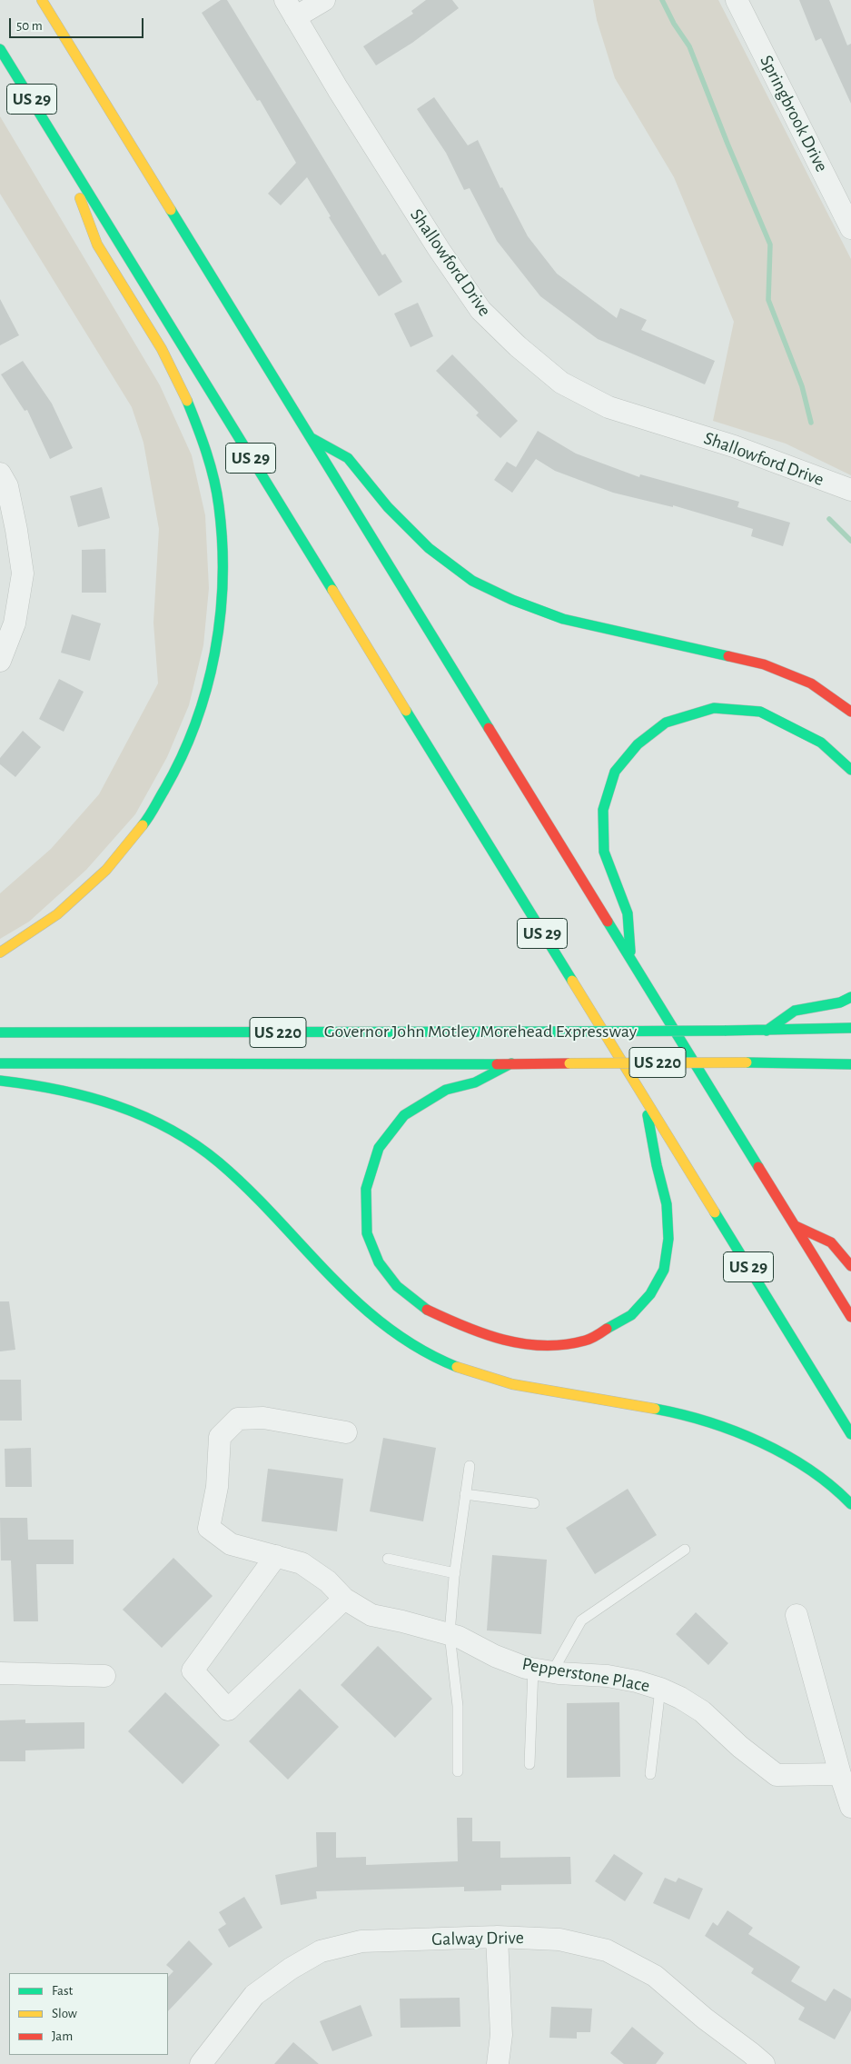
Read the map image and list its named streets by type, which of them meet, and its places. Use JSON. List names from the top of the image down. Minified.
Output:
{"streets":{"highway":["US 29","Governor John Motley Morehead Expressway","US 220"],"street":["Springbrook Drive","Shallowford Drive","Pepperstone Place","Galway Drive"]},"legend":["Fast","Slow","Jam"],"scale_bar":"50 m"}
